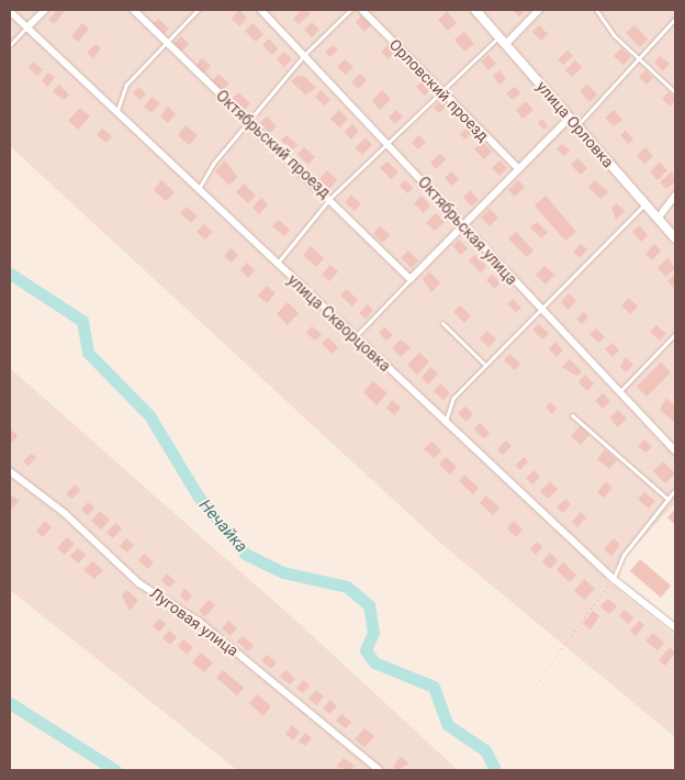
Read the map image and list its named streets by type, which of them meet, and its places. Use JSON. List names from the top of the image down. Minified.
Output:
{"streets":{"street":["Орловский проезд","улица Орловка","Октябрьский проезд","Октябрьская улица","улица Скворцовка","Луговая улица"]},"water":["Нечайка"]}
